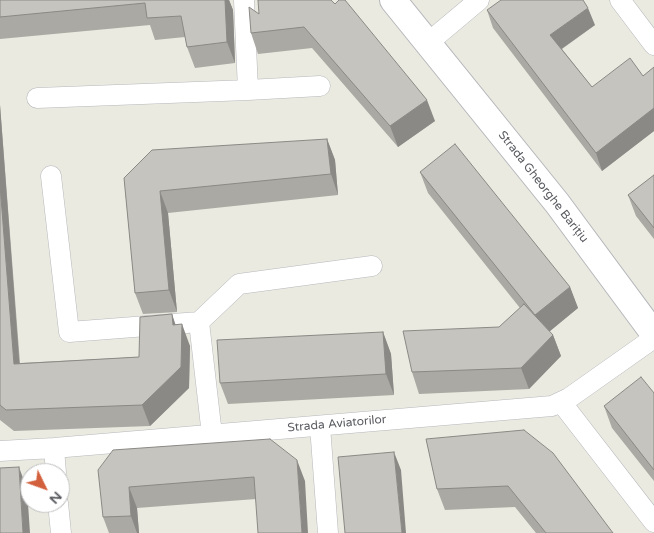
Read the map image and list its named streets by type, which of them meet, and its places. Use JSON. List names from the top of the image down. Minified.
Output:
{"streets":{"street":["Strada Gheorghe Barițiu","Strada Aviatorilor"]},"crossings":[["Strada Gheorghe Barițiu","Strada Aviatorilor"]],"north":"bottom right"}
